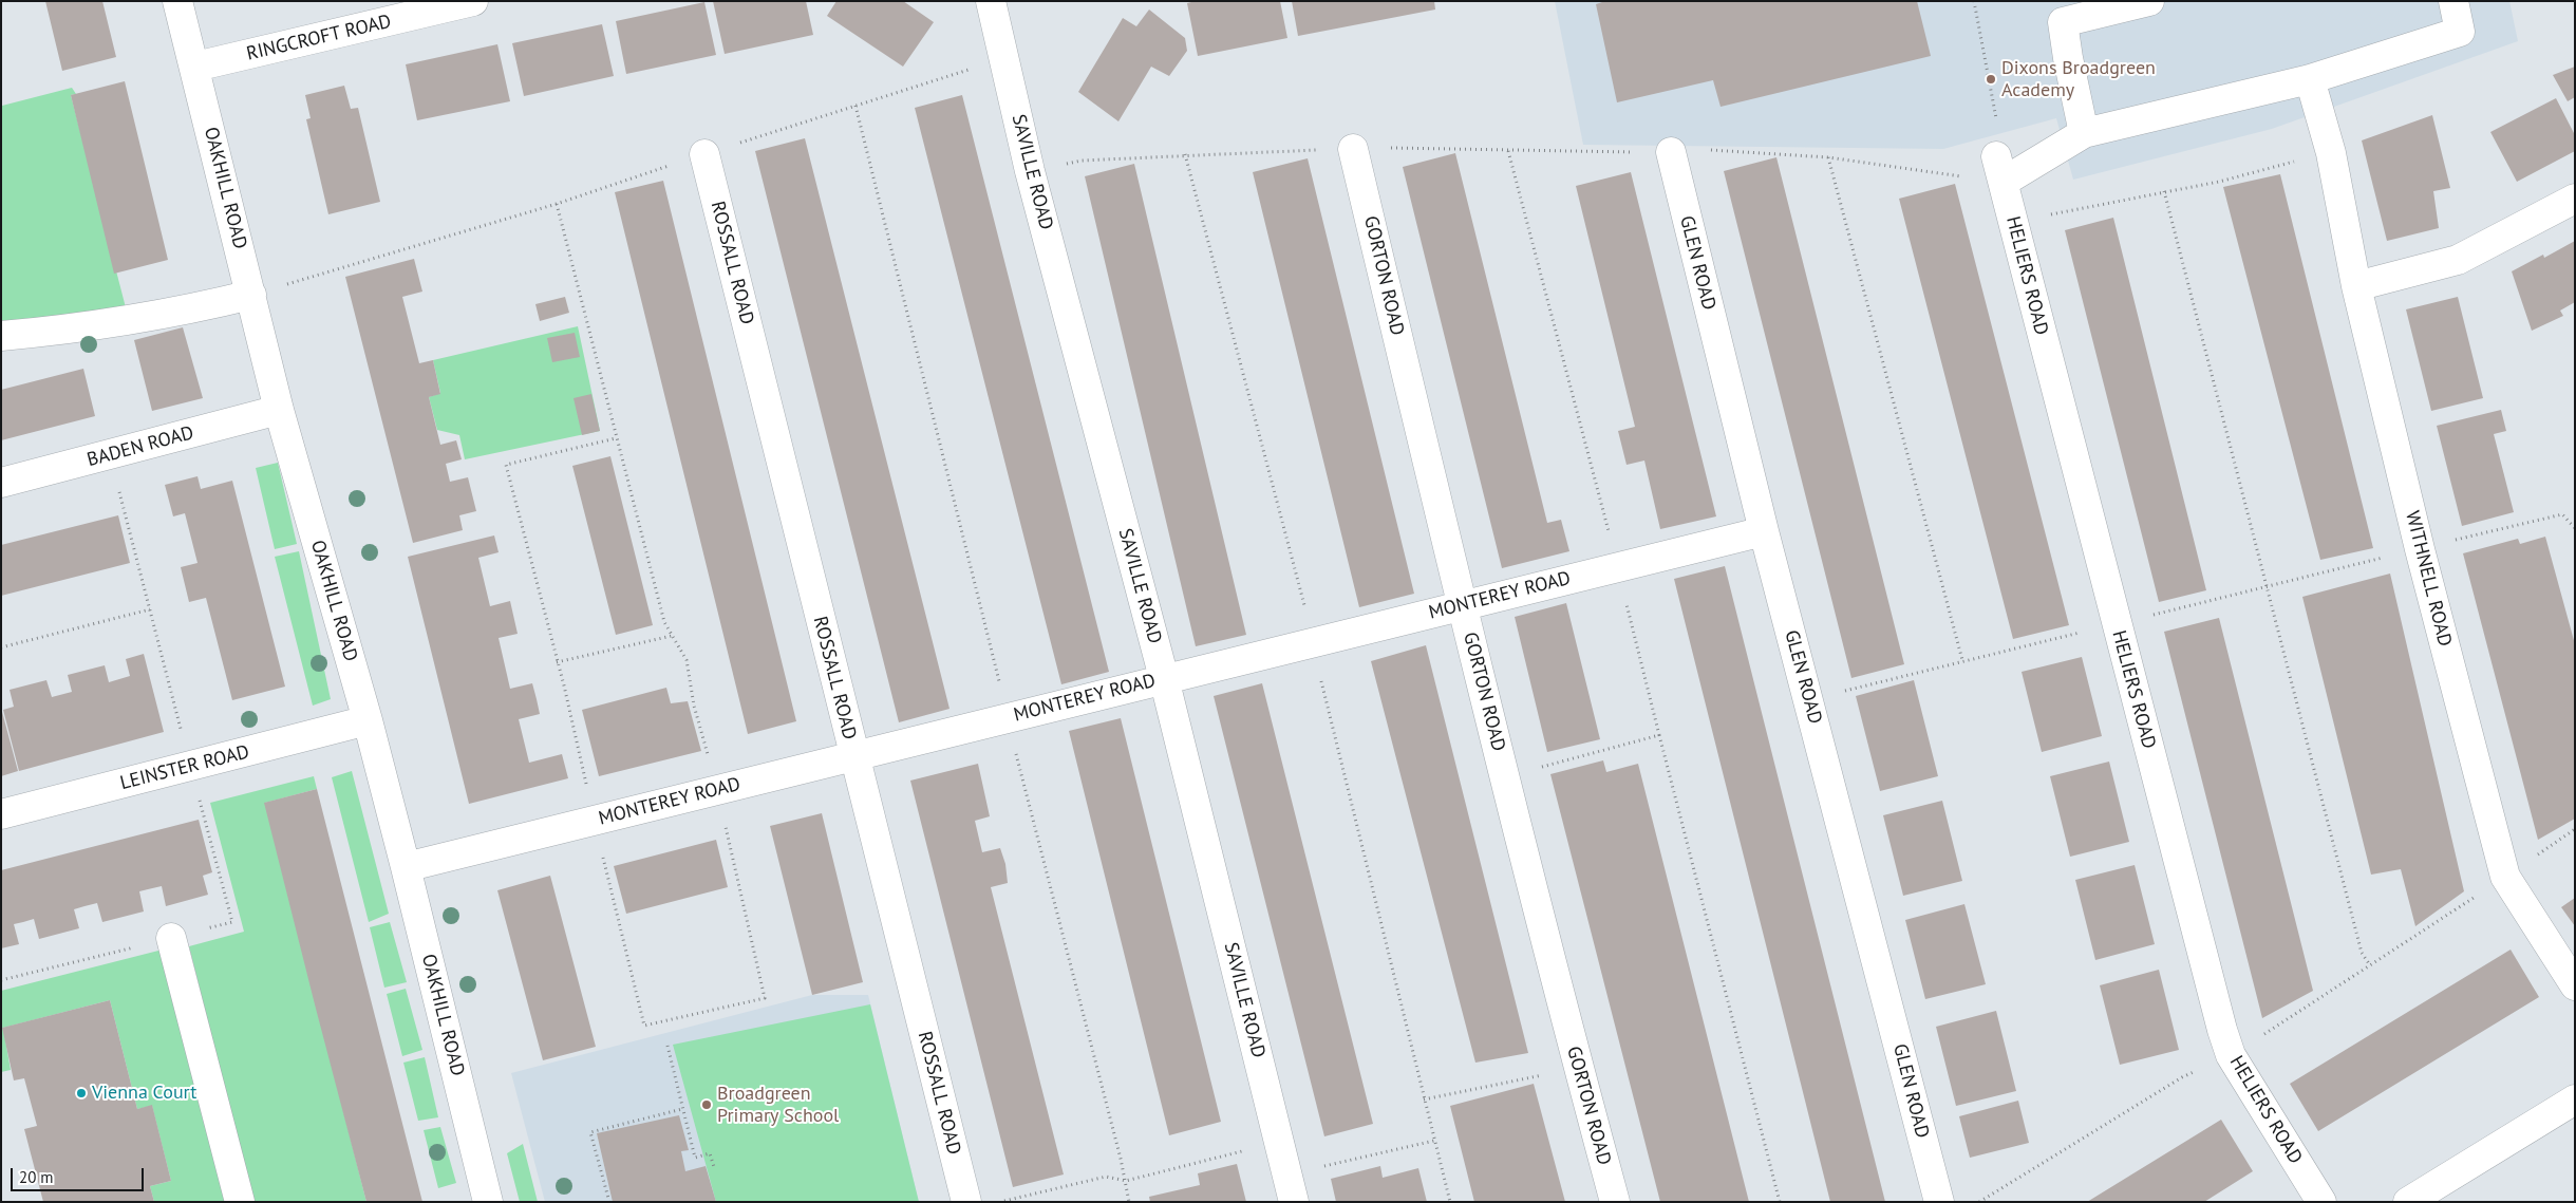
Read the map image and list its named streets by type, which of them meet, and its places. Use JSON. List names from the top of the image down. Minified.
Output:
{"streets":{"street":["RINGCROFT ROAD","SAVILLE ROAD","OAKHILL ROAD","ROSSALL ROAD","GLEN ROAD","GORTON ROAD","HELIERS ROAD","BADEN ROAD","WITHNELL ROAD","MONTEREY ROAD","LEINSTER ROAD"]},"crossings":[["RINGCROFT ROAD","OAKHILL ROAD"],["SAVILLE ROAD","MONTEREY ROAD"],["OAKHILL ROAD","BADEN ROAD"],["OAKHILL ROAD","MONTEREY ROAD"],["OAKHILL ROAD","LEINSTER ROAD"],["ROSSALL ROAD","MONTEREY ROAD"],["GLEN ROAD","MONTEREY ROAD"],["GORTON ROAD","MONTEREY ROAD"]],"places":["Dixons Broadgreen Academy","Vienna Court","Broadgreen Primary School"],"scale_bar":"20 m"}
